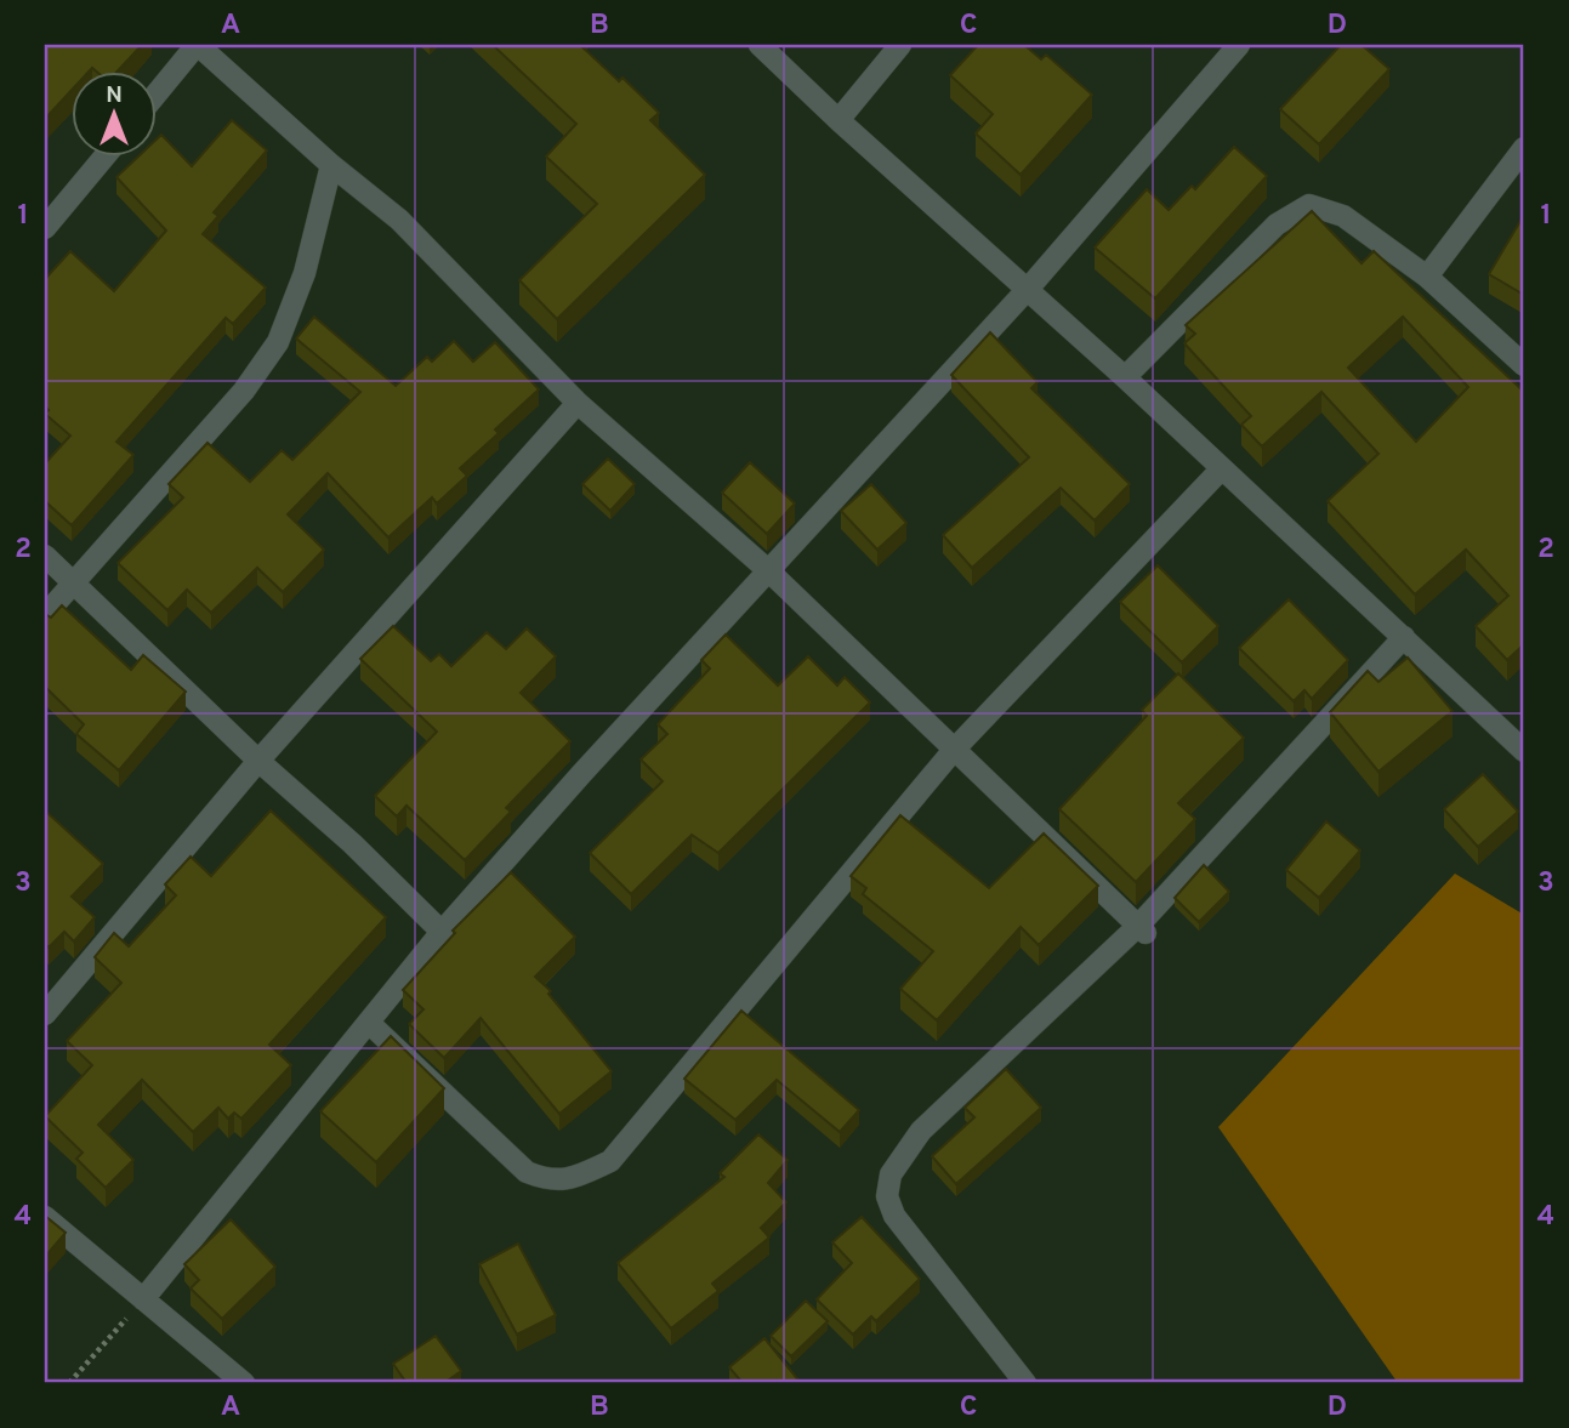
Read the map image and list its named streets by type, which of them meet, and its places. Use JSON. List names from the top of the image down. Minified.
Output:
{"north":"top","grid":{"columns":["A","B","C","D"],"rows":["1","2","3","4"]}}
